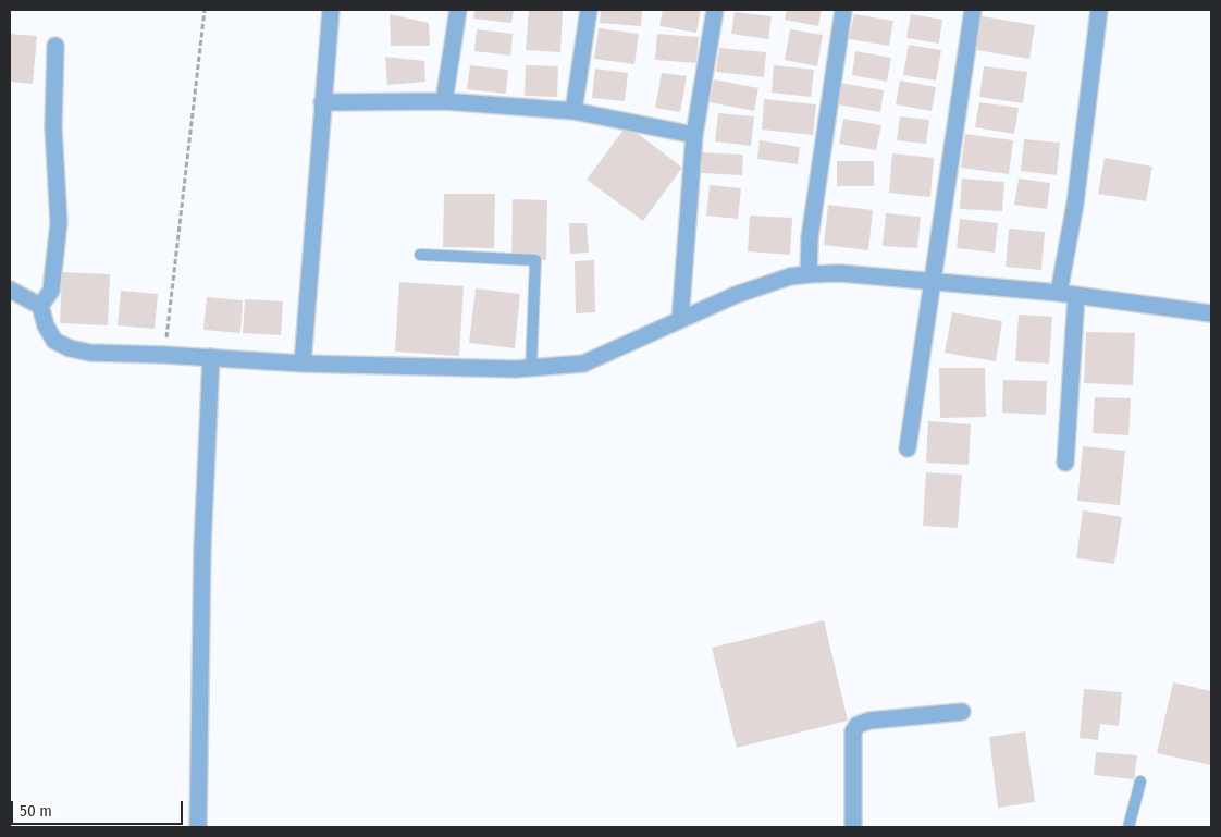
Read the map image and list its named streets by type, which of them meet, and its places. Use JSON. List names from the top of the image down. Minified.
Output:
{"scale_bar":"50 m"}
